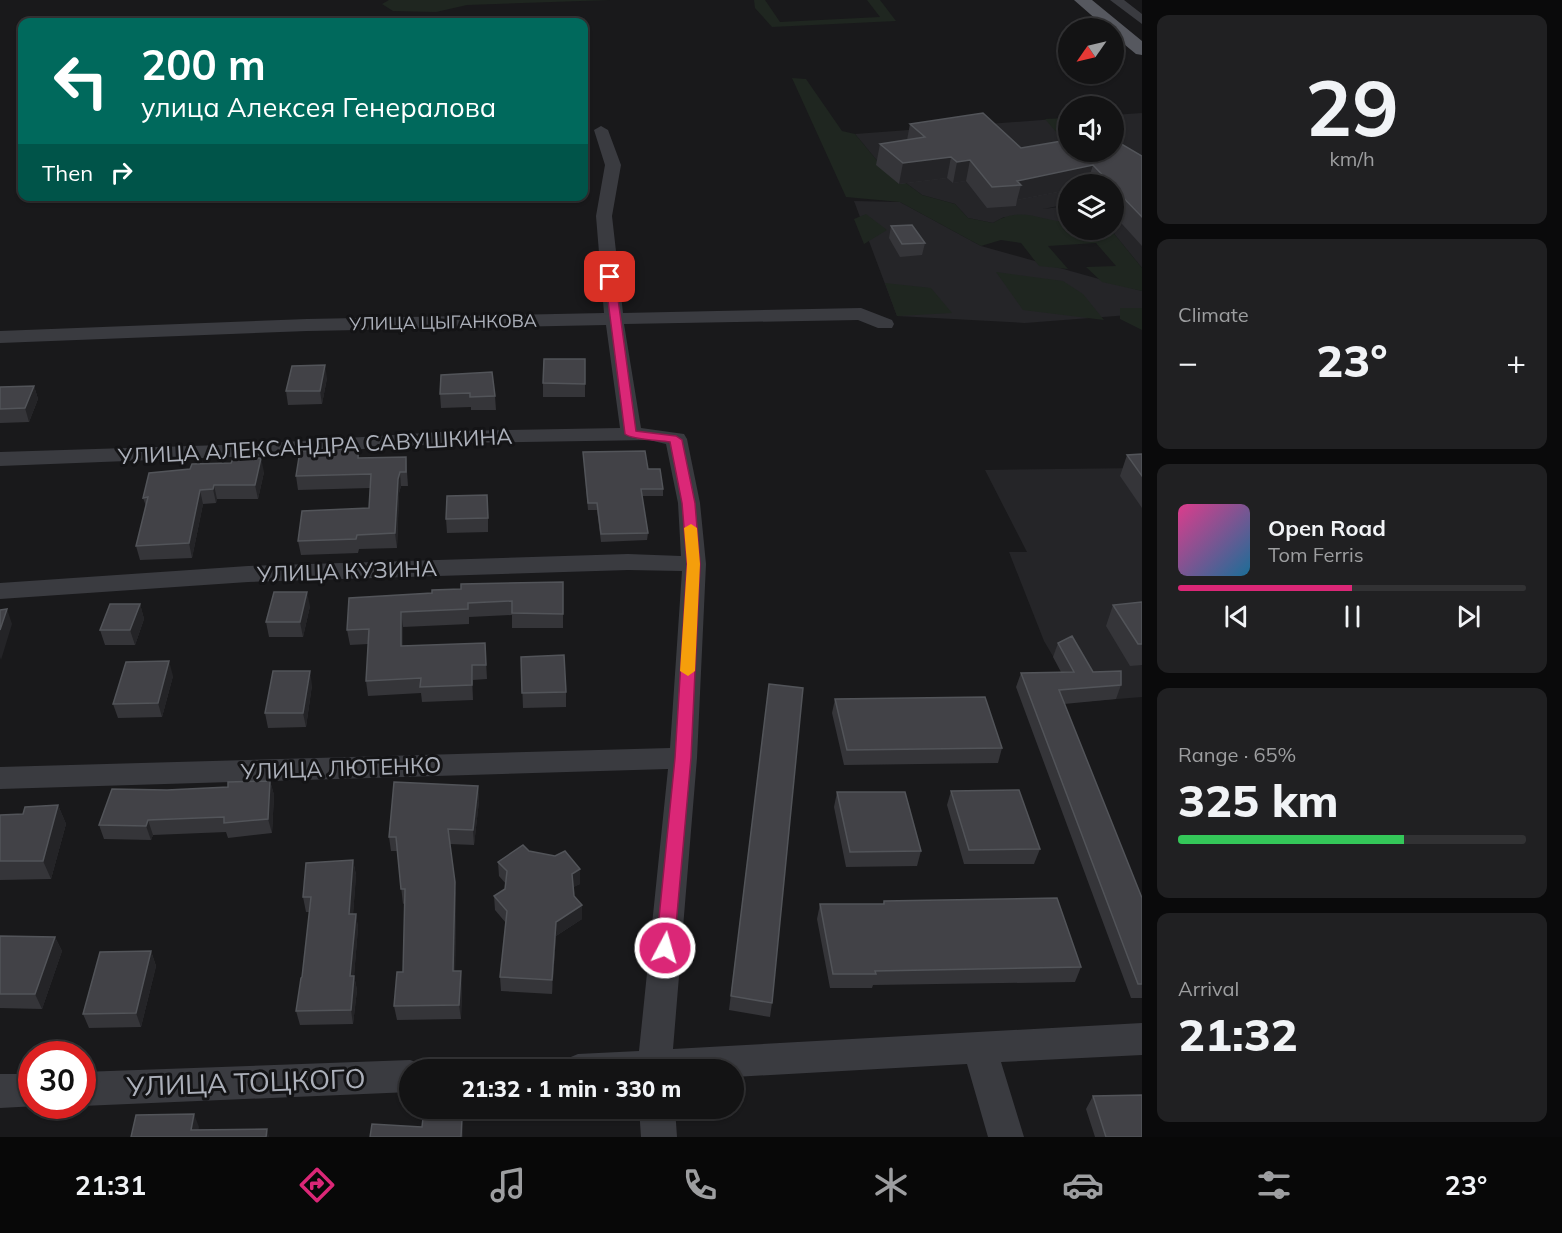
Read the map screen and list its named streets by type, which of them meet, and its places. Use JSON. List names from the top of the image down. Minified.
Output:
{"streets":{"street":["УЛИЦА ЦЫГАНКОВА","УЛИЦА АЛЕКСАНДРА САВУШКИНА","УЛИЦА КУЗИНА","УЛИЦА ЛЮТЕНКО","УЛИЦА ТОЦКОГО"]},"crossings":[["УЛИЦА АЛЕКСАНДРА САВУШКИНА","УЛИЦА КУЗИНА"]],"north":"bottom left","page":{"tile":[["29","km/h"],"Climate",["Range · 65%","325 km"],["Arrival","21:32"]],"turn":["200 m","улица Алексея Генералова"],"then":"Then","heat":["−","23°","+"],"song":["Open Road","Tom Ferris"],"limit":"30","trip":"21:32 · 1 min · 330 m","tabs":["21:31","23°"]}}
